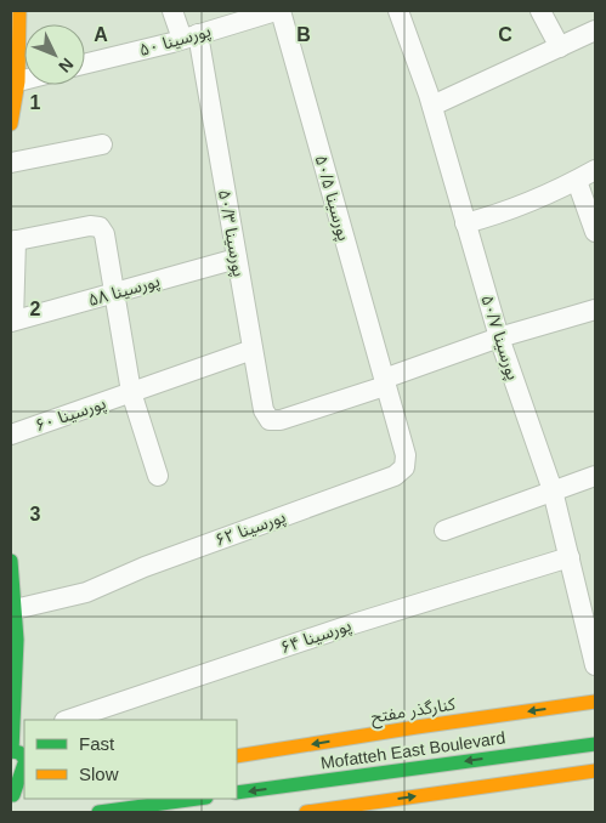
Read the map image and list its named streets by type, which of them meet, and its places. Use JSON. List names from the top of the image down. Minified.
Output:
{"streets":{"main road":["کنارگذر مفتح","Mofatteh East Boulevard"],"street":["پورسینا ۵۰","پورسینا ۵۰/۵","پورسینا ۵۰/۳","پورسینا ۵۸","پورسینا ۵۰/۷","پورسینا ۶۰","پورسینا ۶۲","پورسینا ۶۴"]},"crossings":[["پورسینا ۵۰","پورسینا ۵۰/۵"],["پورسینا ۵۰","پورسینا ۵۰/۳"],["پورسینا ۵۰/۵","پورسینا ۵۰/۳"],["پورسینا ۵۰/۵","پورسینا ۶۲"],["پورسینا ۵۰/۳","پورسینا ۵۸"],["پورسینا ۵۰/۳","پورسینا ۶۰"],["پورسینا ۵۰/۳","پورسینا ۶۲"],["پورسینا ۵۰/۷","پورسینا ۶۴"]],"legend":["Fast","Slow"],"north":"bottom right","grid":{"columns":["A","B","C"],"rows":["1","2","3"]}}
